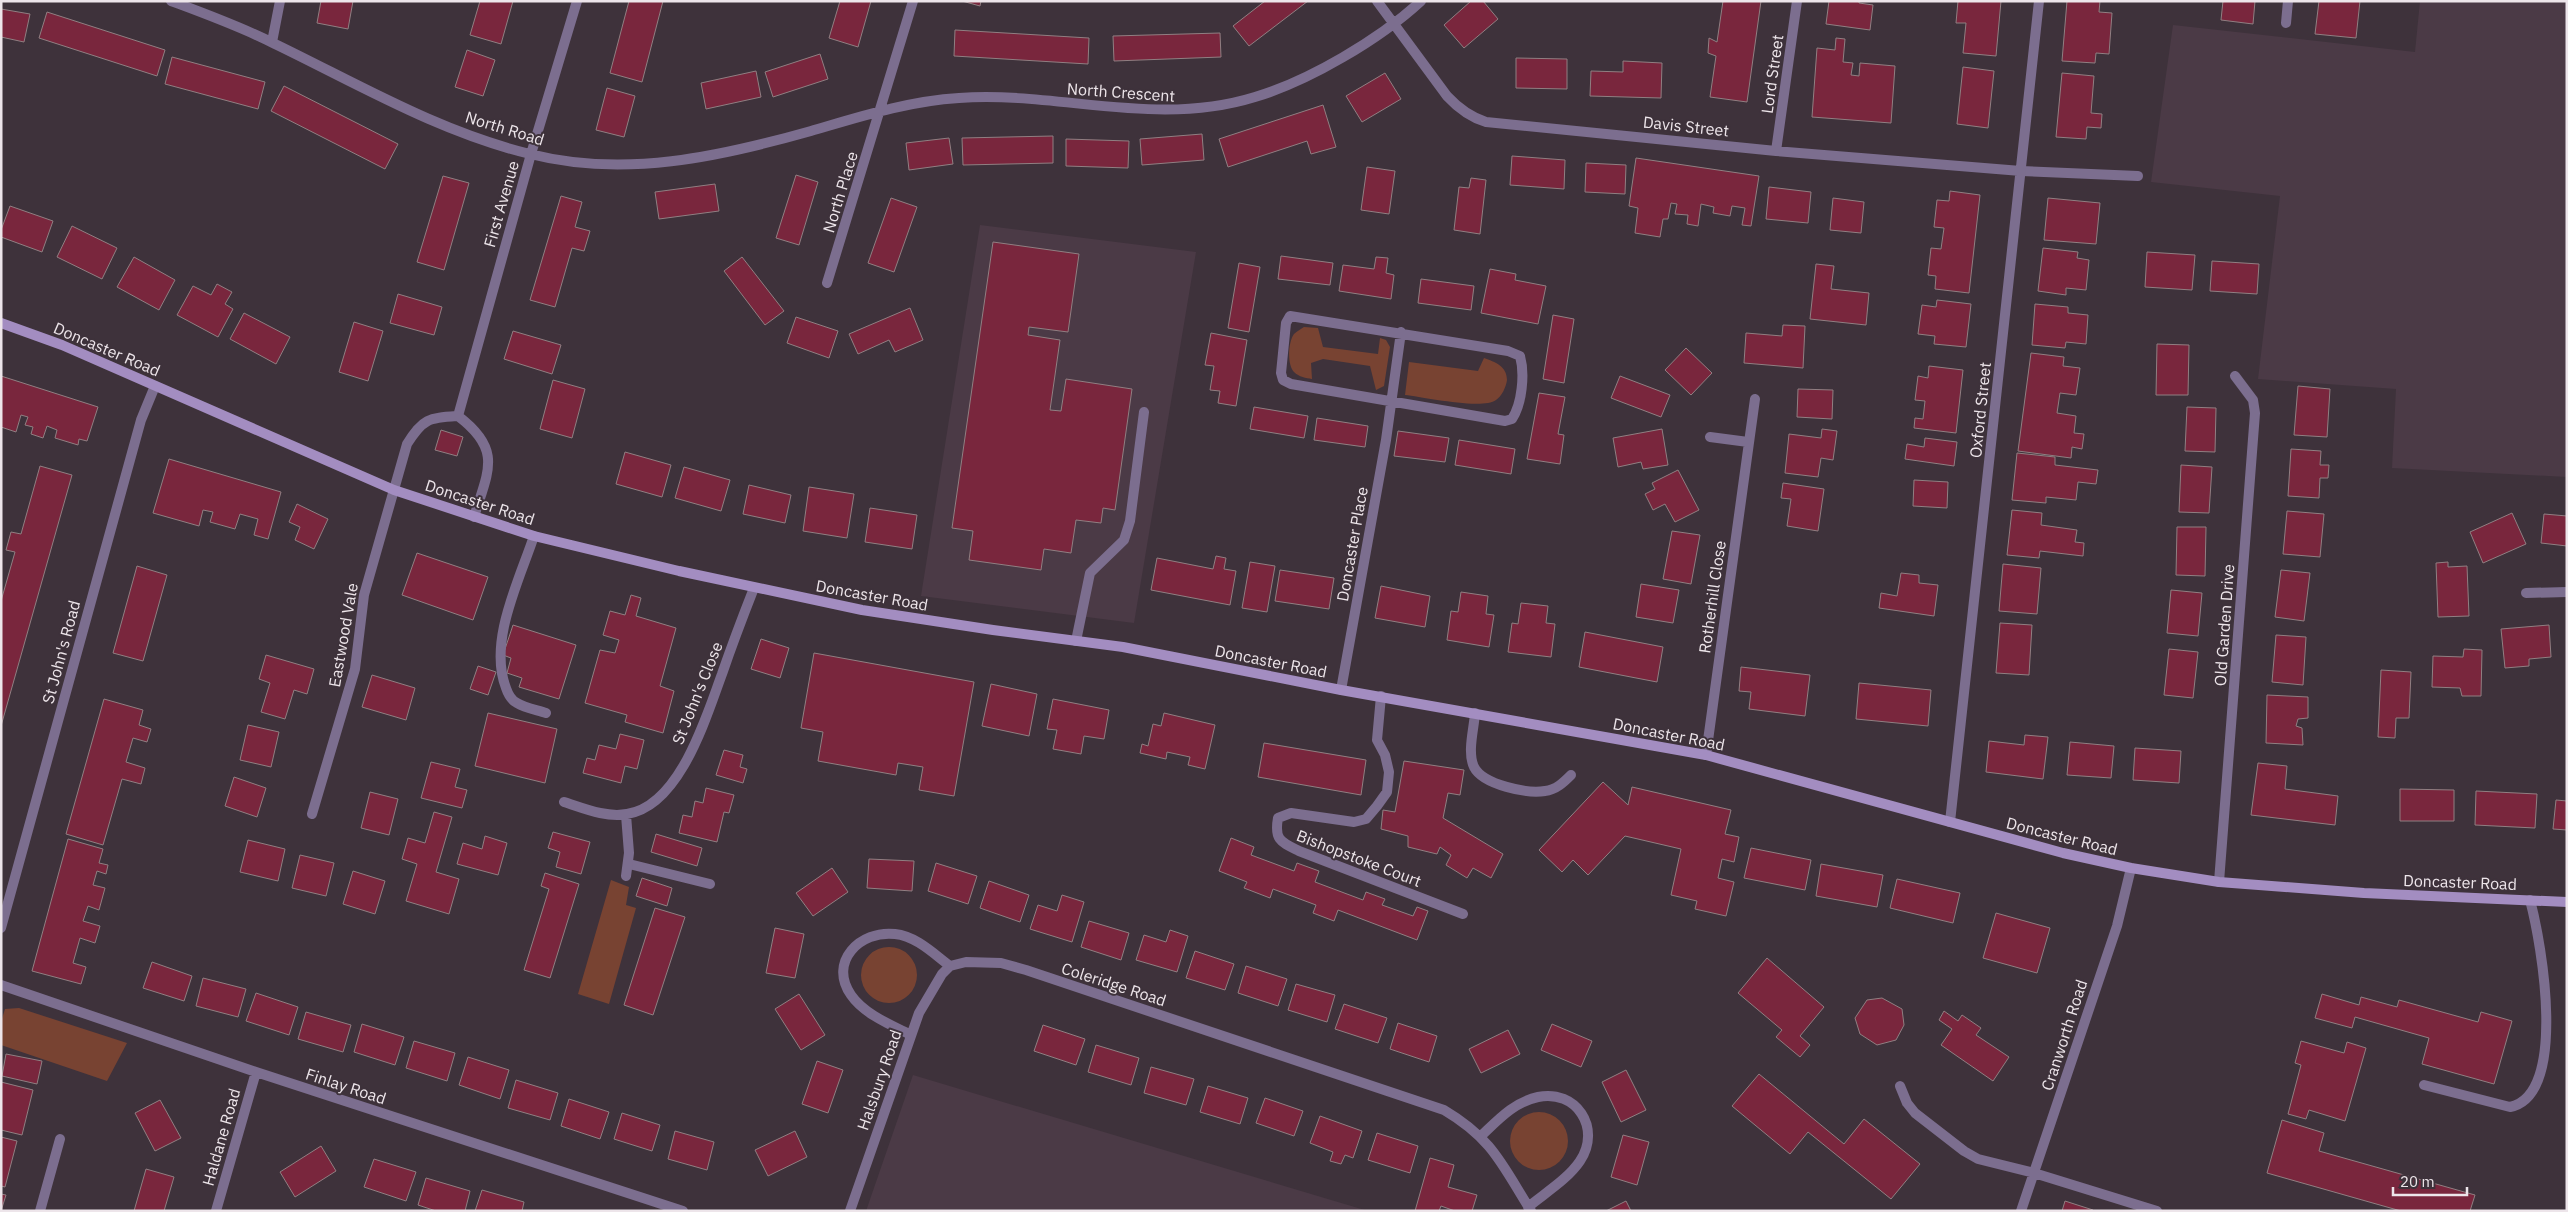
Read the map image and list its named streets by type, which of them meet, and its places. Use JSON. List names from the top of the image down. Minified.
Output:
{"streets":{"street":["Lord Street","North Crescent","Davis Street","North Road","North Place","First Avenue","Doncaster Road","Oxford Street","Doncaster Place","Rotherhill Close","Old Garden Drive","Eastwood Vale","St John's Road","St John's Close","Bishopstoke Court","Coleridge Road","Cranworth Road","Halsbury Road","Finlay Road","Haldane Road"]},"crossings":[["Lord Street","Davis Street"],["North Crescent","Davis Street"],["North Crescent","North Road"],["North Crescent","North Place"],["Davis Street","Oxford Street"],["North Road","North Place"],["North Road","First Avenue"],["First Avenue","Doncaster Road"],["First Avenue","Eastwood Vale"],["Doncaster Road","Oxford Street"],["Doncaster Road","Doncaster Place"],["Doncaster Road","Rotherhill Close"],["Doncaster Road","Old Garden Drive"],["Doncaster Road","Eastwood Vale"],["Doncaster Road","St John's Road"],["Doncaster Road","St John's Close"],["Doncaster Road","Bishopstoke Court"],["Doncaster Road","Cranworth Road"],["Coleridge Road","Halsbury Road"],["Finlay Road","Haldane Road"]],"scale_bar":"20 m"}
